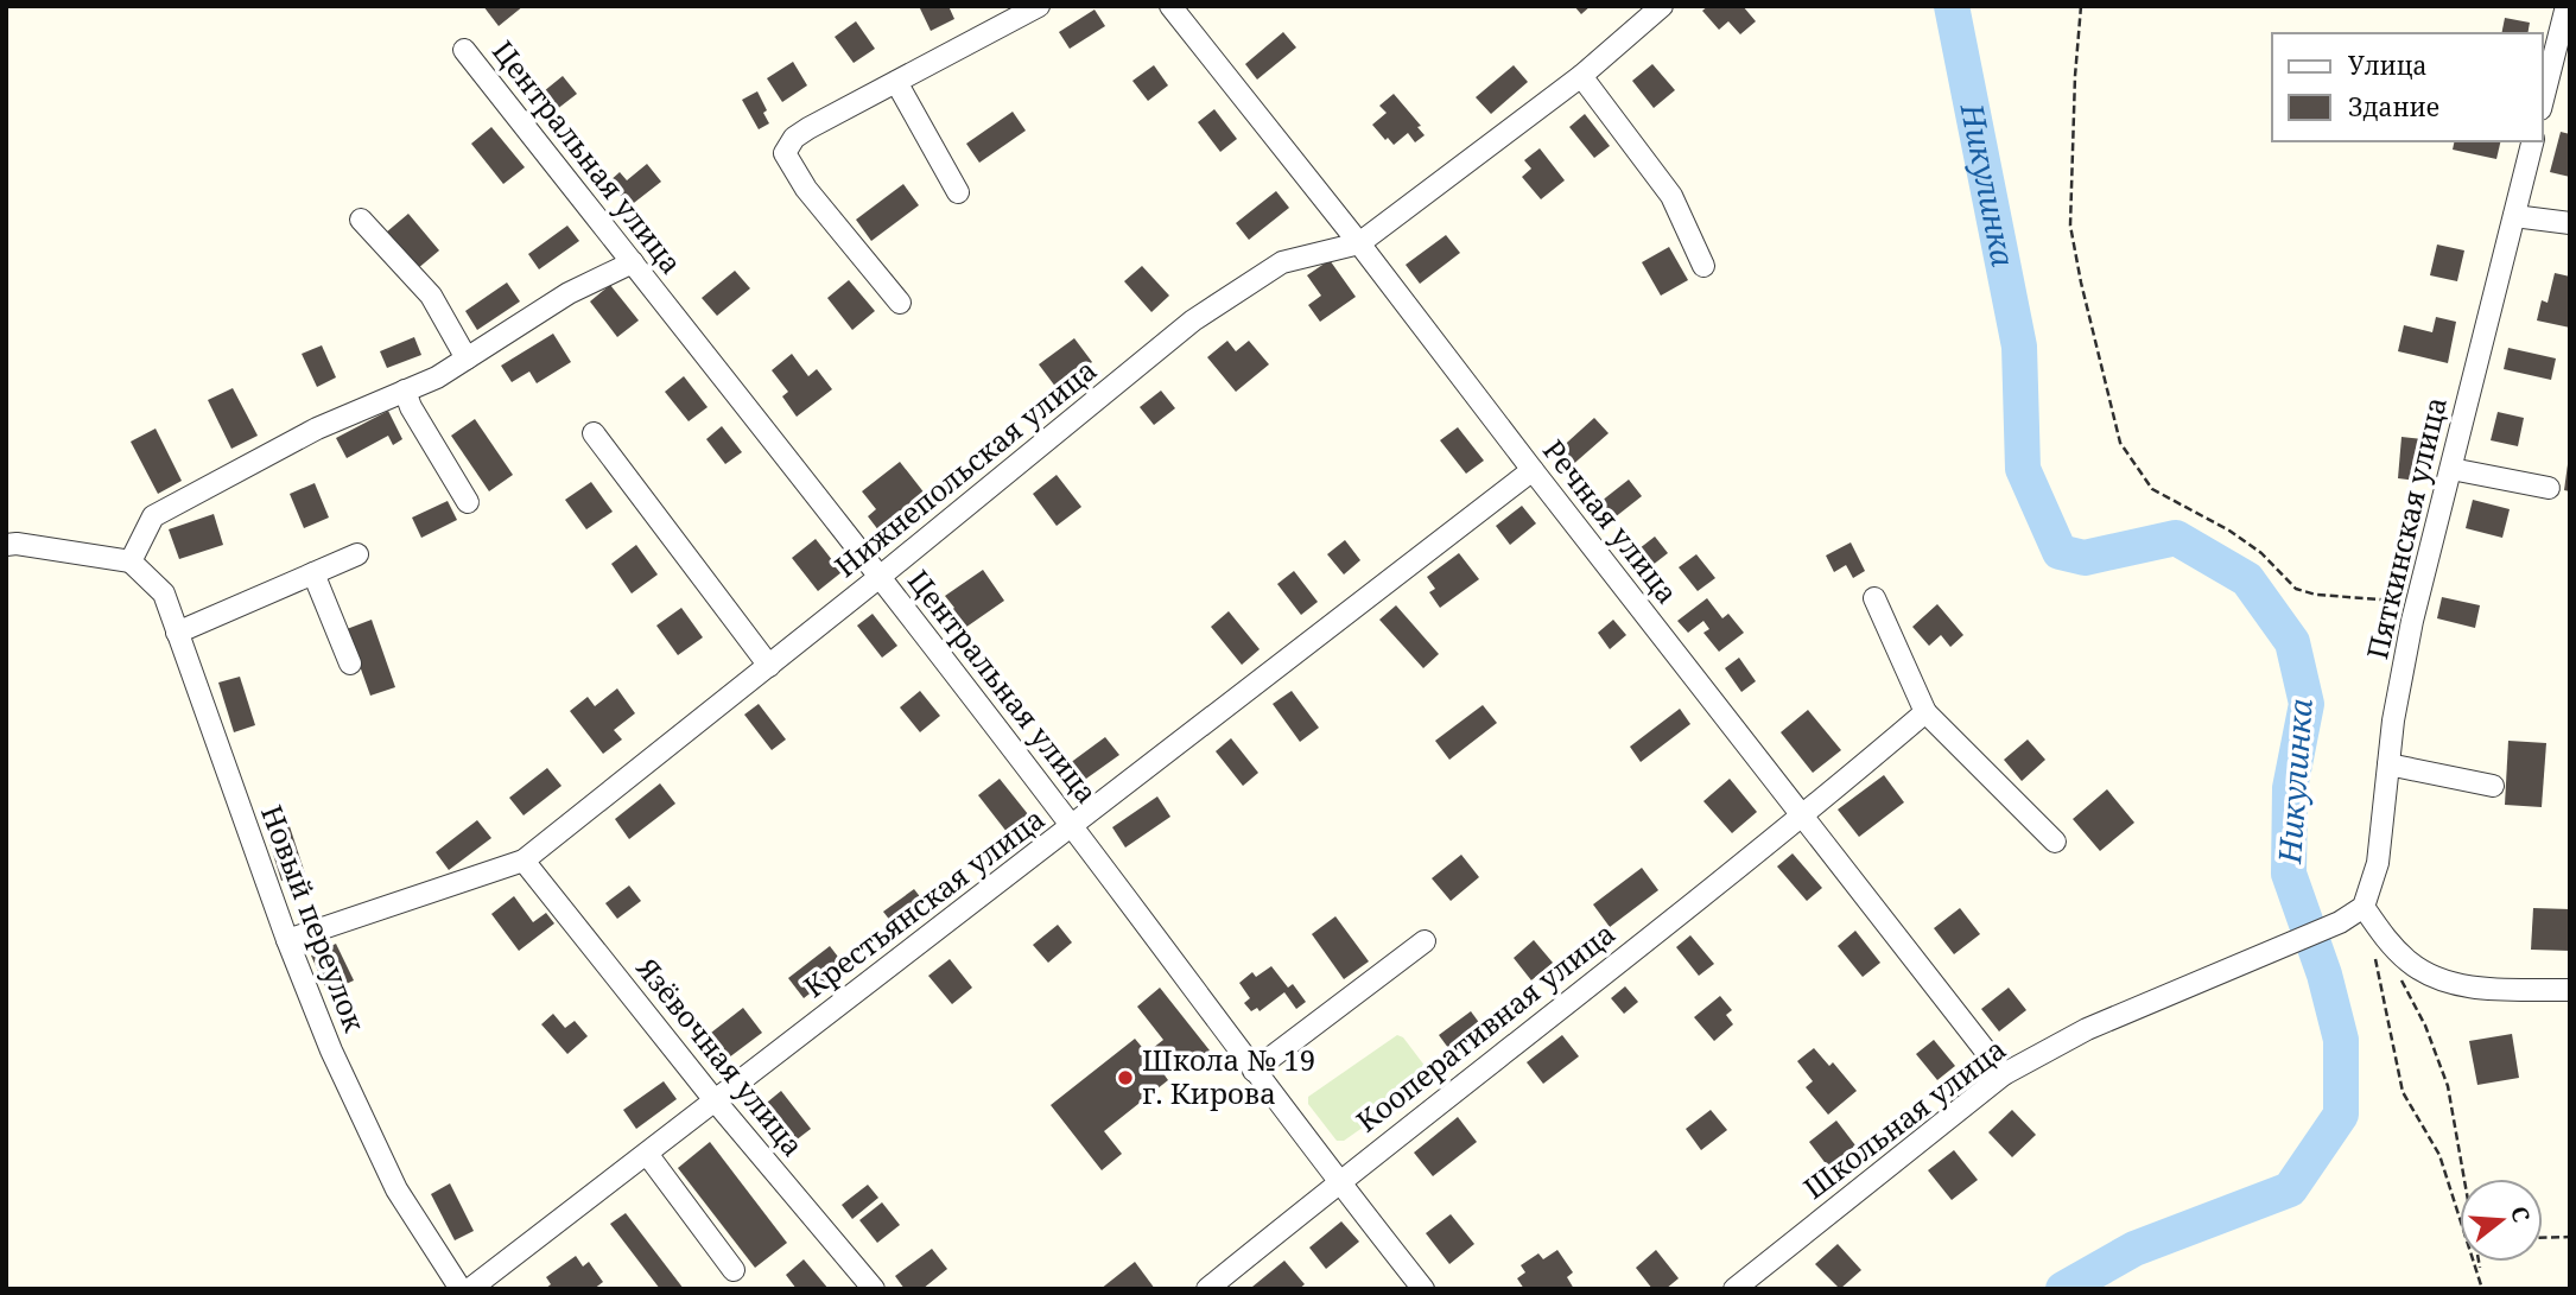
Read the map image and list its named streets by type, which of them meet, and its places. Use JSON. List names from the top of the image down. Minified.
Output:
{"streets":{"street":["Центральная улица","Нижнепольская улица","Речная улица","Пяткинская улица","Крестьянская улица","Новый переулок","Кооперативная улица","Язёвочная улица","Школьная улица"]},"crossings":[["Центральная улица","Нижнепольская улица"],["Центральная улица","Крестьянская улица"],["Центральная улица","Кооперативная улица"],["Нижнепольская улица","Речная улица"],["Нижнепольская улица","Новый переулок"],["Нижнепольская улица","Язёвочная улица"],["Речная улица","Крестьянская улица"],["Речная улица","Кооперативная улица"],["Речная улица","Школьная улица"],["Пяткинская улица","Школьная улица"],["Крестьянская улица","Язёвочная улица"]],"water":["Никулинка"],"places":["Школа № 19 г. Кирова"],"legend":["Улица","Здание"],"north":"right"}
